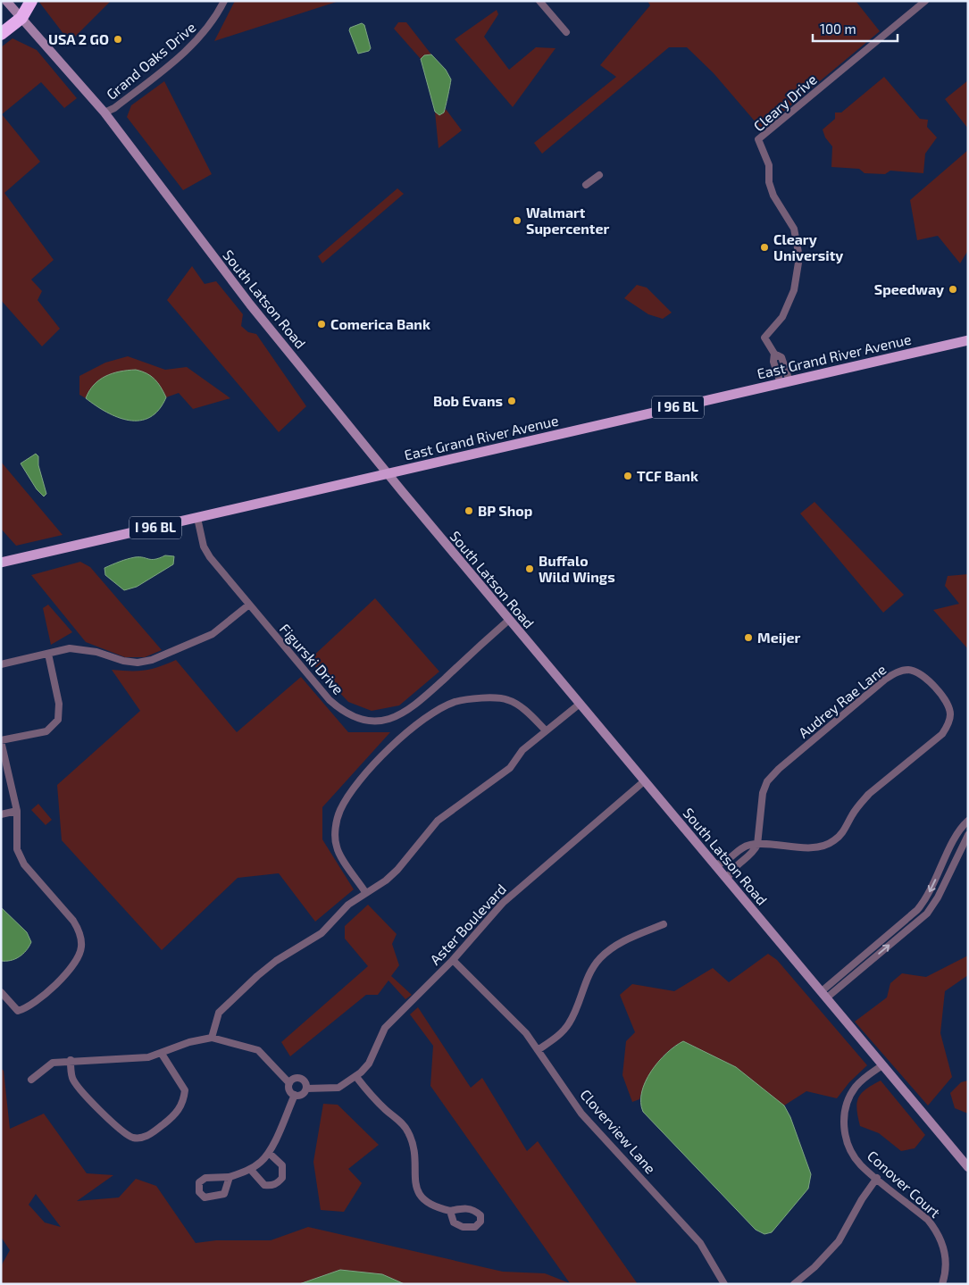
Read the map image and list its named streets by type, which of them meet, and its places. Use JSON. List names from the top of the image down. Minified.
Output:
{"streets":{"main road":["South Latson Road","East Grand River Avenue","I 96 BL"],"street":["Grand Oaks Drive","Cleary Drive","Figurski Drive","Audrey Rae Lane","Aster Boulevard","Cloverview Lane","Conover Court"]},"crossings":[["Grand Oaks Drive","South Latson Road"],["Cleary Drive","East Grand River Avenue"],["South Latson Road","East Grand River Avenue"],["South Latson Road","Figurski Drive"],["South Latson Road","Audrey Rae Lane"],["South Latson Road","Aster Boulevard"],["South Latson Road","Conover Court"],["East Grand River Avenue","Figurski Drive"],["Aster Boulevard","Cloverview Lane"]],"places":["USA 2 GO","Walmart Supercenter","Cleary University","Speedway","Comerica Bank","Bob Evans","TCF Bank","BP Shop","Buffalo Wild Wings","Meijer"],"scale_bar":"100 m"}
